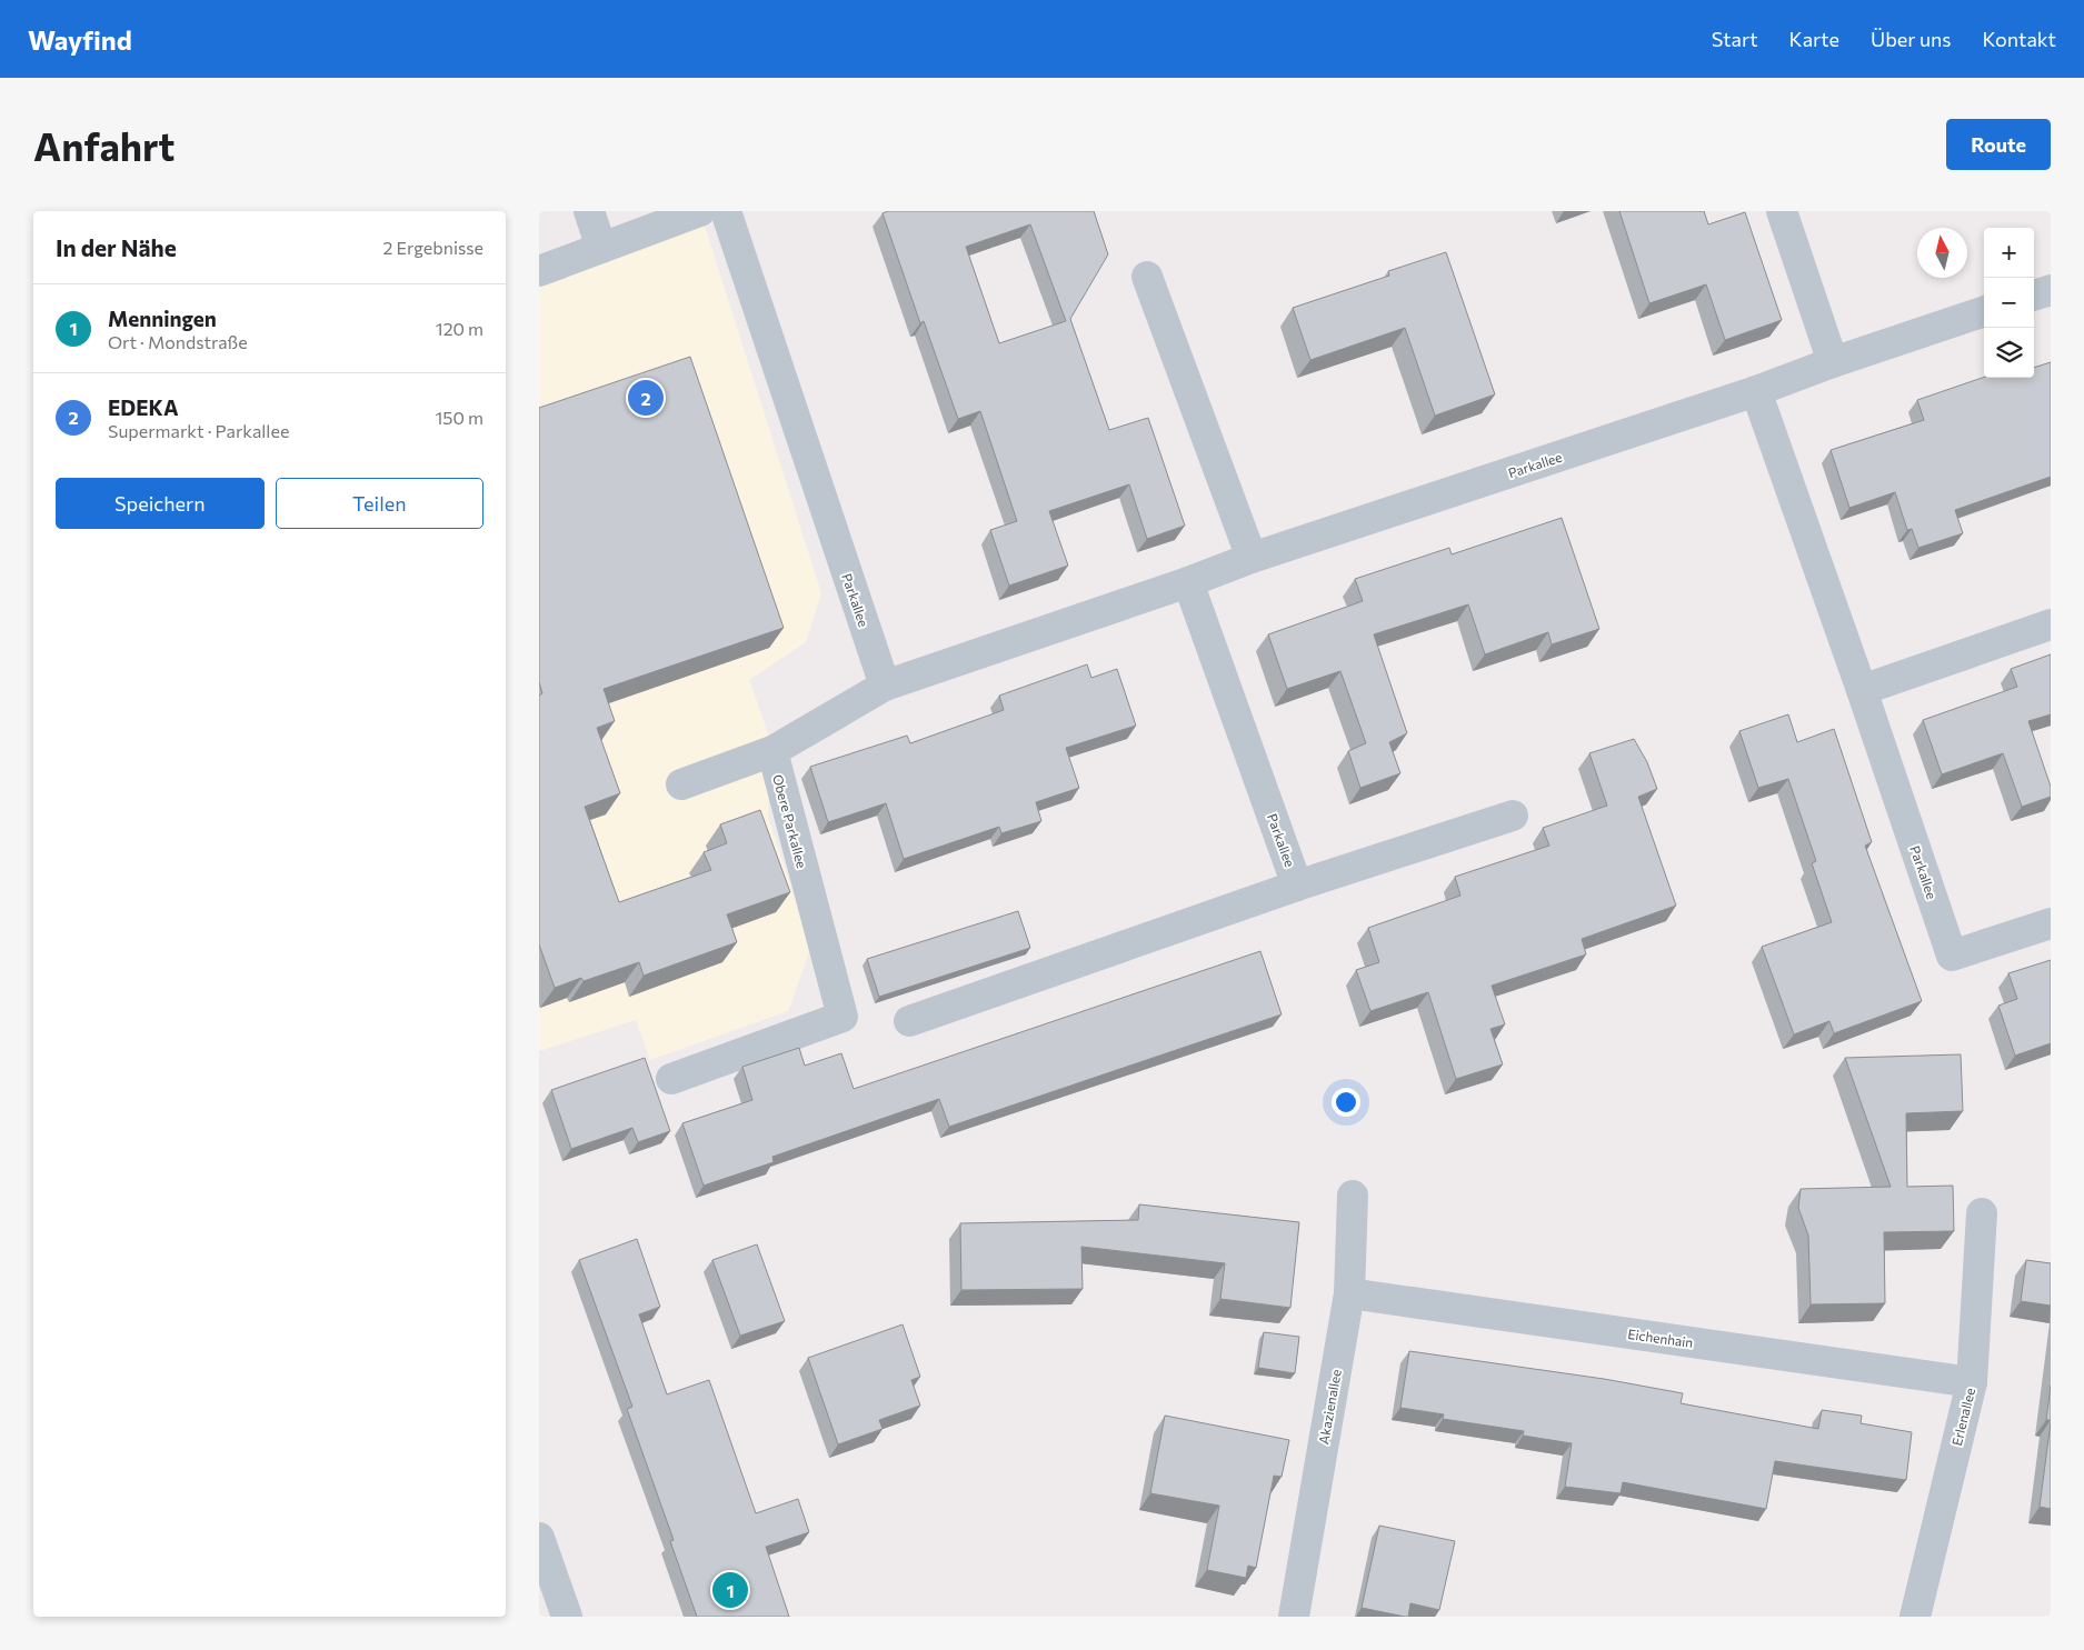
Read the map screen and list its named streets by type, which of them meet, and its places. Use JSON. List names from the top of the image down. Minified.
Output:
{"streets":{"street":["Parkallee","Obere Parkallee","Eichenhain","Akazienallee","Erlenallee"]},"crossings":[["Eichenhain","Akazienallee"],["Eichenhain","Erlenallee"]],"north":"top","page":{"header":"Wayfind","nav":["Start","Karte","Über uns","Kontakt"],"buttons":["Route",["Speichern","Teilen"]],"title":"Anfahrt","heading":["In der Nähe","2 Ergebnisse"],"map_buttons":["+","−"],"list":[{"mark":"1","name":"Menningen","note":"Ort · Mondstraße","value":"120 m"},{"mark":"2","name":"EDEKA","note":"Supermarkt · Parkallee","value":"150 m"}],"pins":["2","1"]}}
